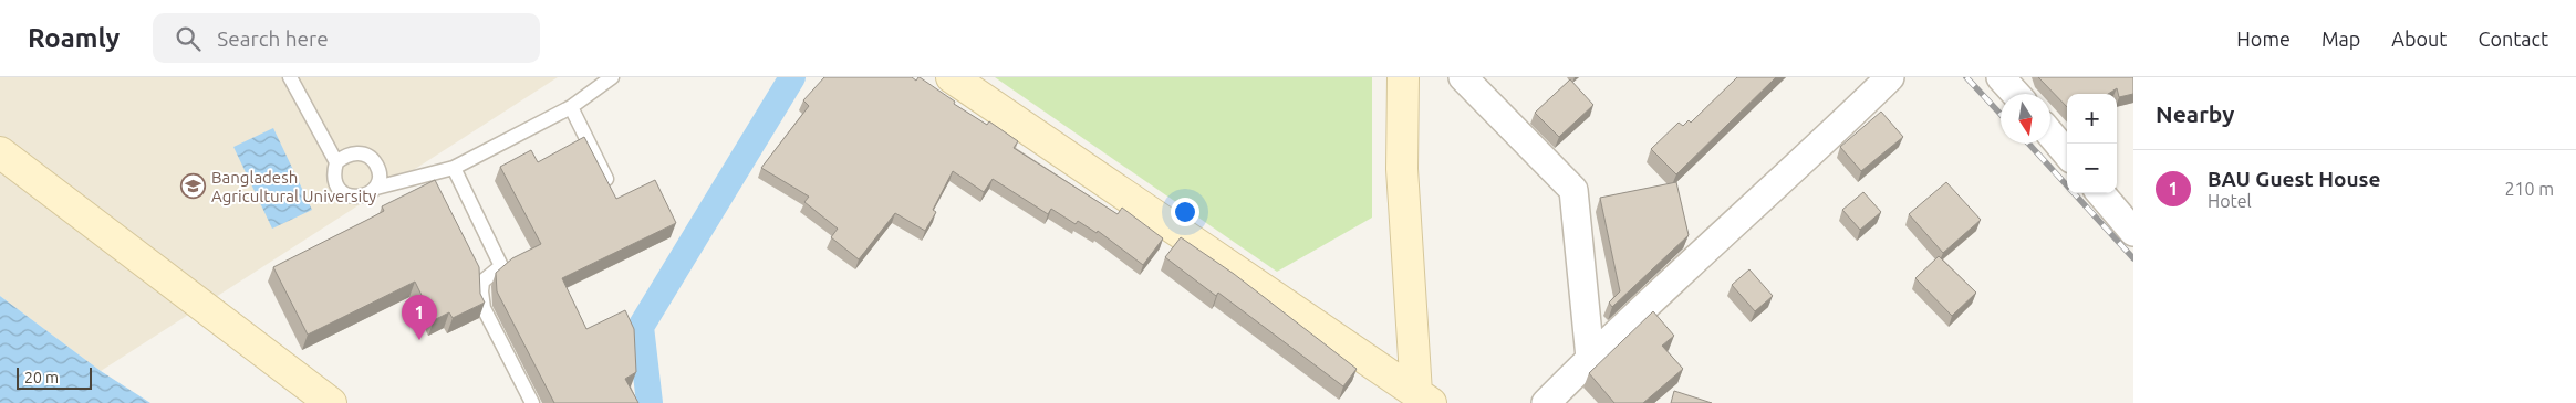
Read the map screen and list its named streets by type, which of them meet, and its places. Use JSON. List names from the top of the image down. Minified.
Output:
{"places":{"school or university":["Bangladesh Agricultural University"]},"scale_bar":"20 m","north":"bottom","page":{"header":"Roamly","search":"Search here","nav":["Home","Map","About","Contact"],"heading":"Nearby","map_buttons":["+","−"],"list":[{"mark":"1","name":"BAU Guest House","note":"Hotel","value":"210 m"}],"pins":"1","scale":"20 m"}}
